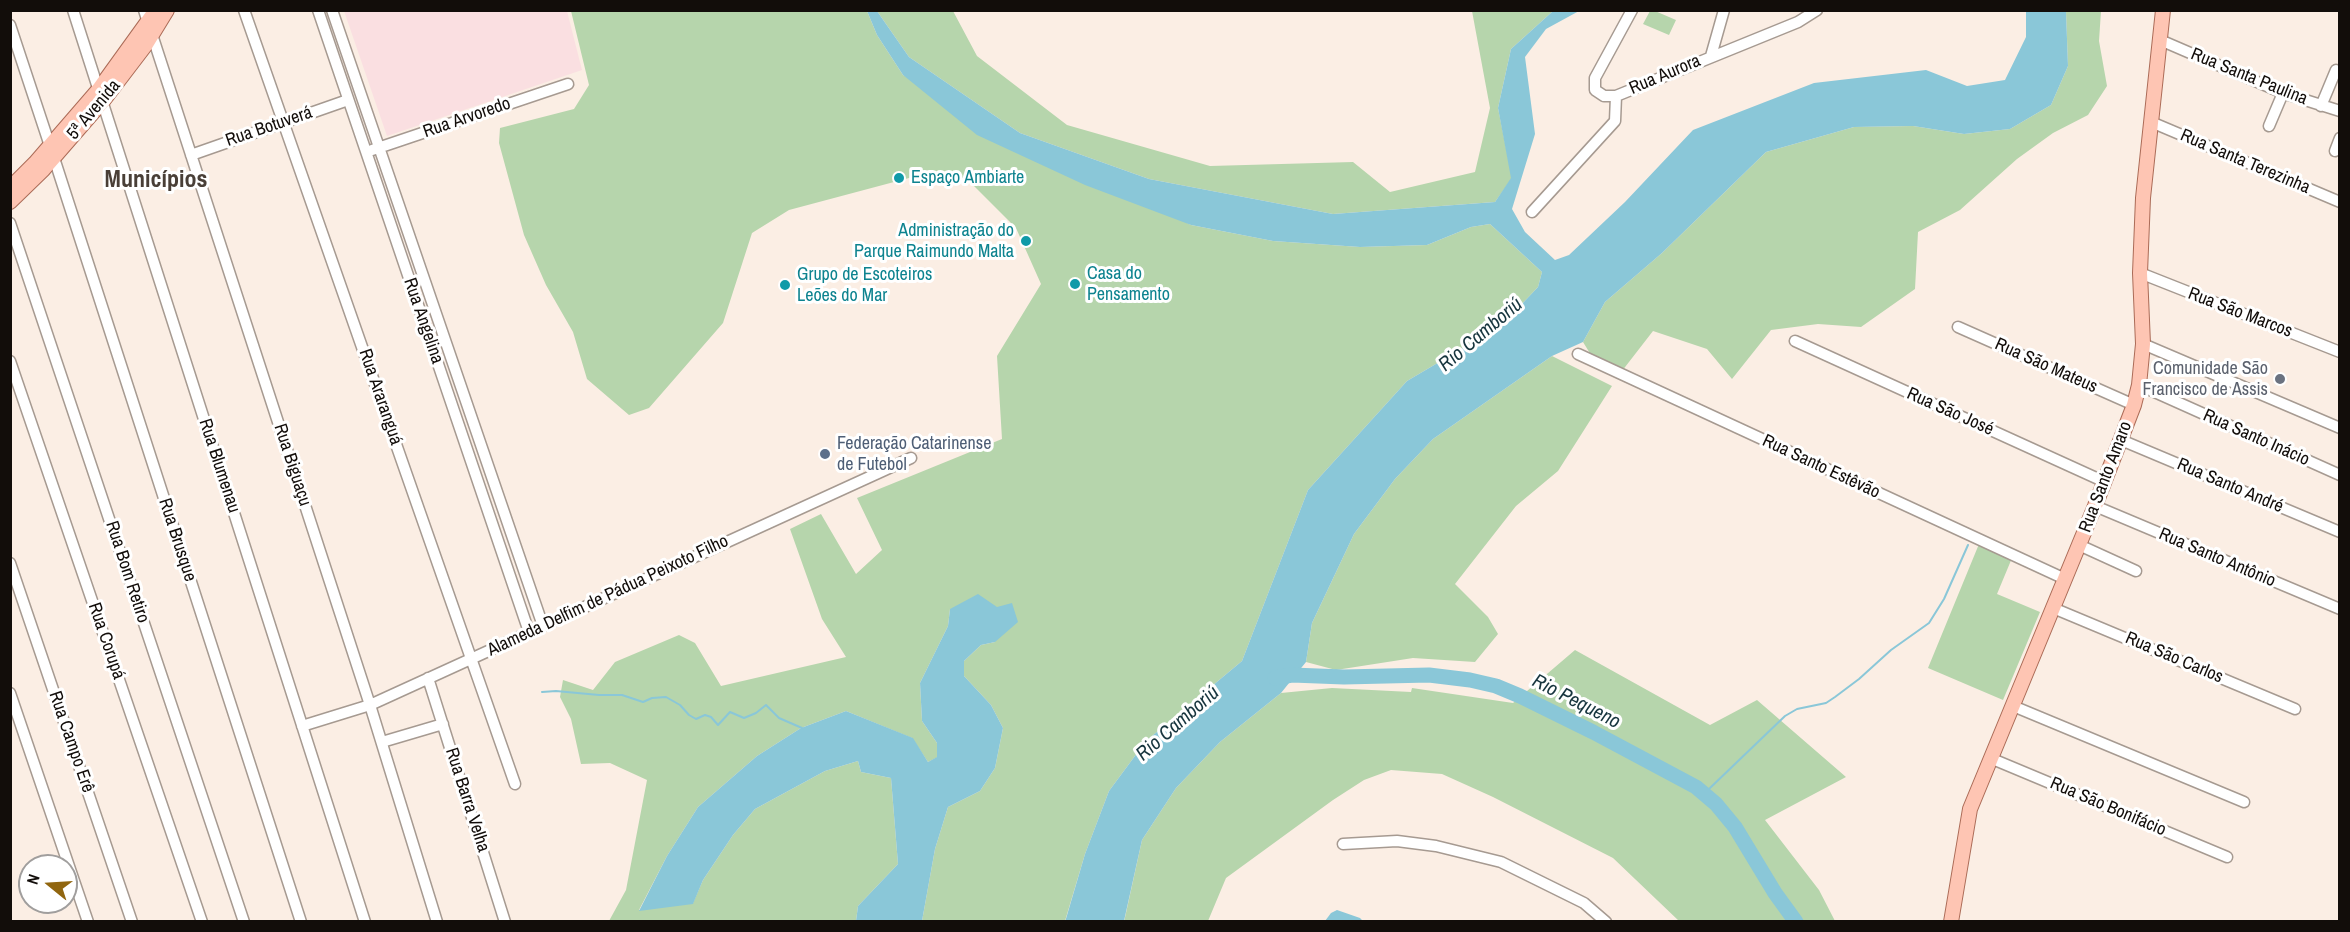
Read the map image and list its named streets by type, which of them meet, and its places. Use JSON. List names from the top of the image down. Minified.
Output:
{"streets":{"main road":["5ª Avenida","Rua Santo Amaro"],"street":["Rua Aurora","Rua Santa Paulina","Rua Arvoredo","Rua Botuverá","Rua Santa Terezinha","Rua São Marcos","Rua Angelina","Rua São Mateus","Rua Araranguá","Rua São José","Rua Santo Inácio","Rua Biguaçu","Rua Blumenau","Rua Santo Estêvão","Rua Santo André","Rua Brusque","Rua Santo Antônio","Rua Bom Retiro","Alameda Delfim de Pádua Peixoto Filho","Rua Corupá","Rua São Carlos","Rua Campo Erê","Rua Barra Velha","Rua São Bonifácio"]},"crossings":[["Rua Santa Paulina","Rua Santo Amaro"],["5ª Avenida","Rua Biguaçu"],["5ª Avenida","Rua Blumenau"],["5ª Avenida","Rua Brusque"],["Rua Arvoredo","Rua Angelina"],["Rua Botuverá","Rua Angelina"],["Rua Botuverá","Rua Araranguá"],["Rua Botuverá","Rua Biguaçu"],["Rua Santa Terezinha","Rua Santo Amaro"],["Rua São Marcos","Rua Santo Amaro"],["Rua Angelina","Alameda Delfim de Pádua Peixoto Filho"],["Rua São Mateus","Rua Santo Amaro"],["Rua Araranguá","Alameda Delfim de Pádua Peixoto Filho"],["Rua São José","Rua Santo Amaro"],["Rua Santo Inácio","Rua Santo Amaro"],["Rua Biguaçu","Alameda Delfim de Pádua Peixoto Filho"],["Rua Blumenau","Alameda Delfim de Pádua Peixoto Filho"],["Rua Santo Estêvão","Rua Santo Amaro"],["Rua Santo Amaro","Rua Santo André"],["Rua Santo Amaro","Rua Santo Antônio"],["Rua Santo Amaro","Rua São Carlos"],["Rua Santo Amaro","Rua São Bonifácio"],["Alameda Delfim de Pádua Peixoto Filho","Rua Barra Velha"]],"districts":["Municípios"],"water":["Rio Camboriú","Rio Pequeno"],"places":["Espaço Ambiarte","Administração do Parque Raimundo Malta","Casa do Pensamento","Grupo de Escoteiros Leões do Mar","Comunidade São Francisco de Assis","Federação Catarinense de Futebol"],"north":"left"}
